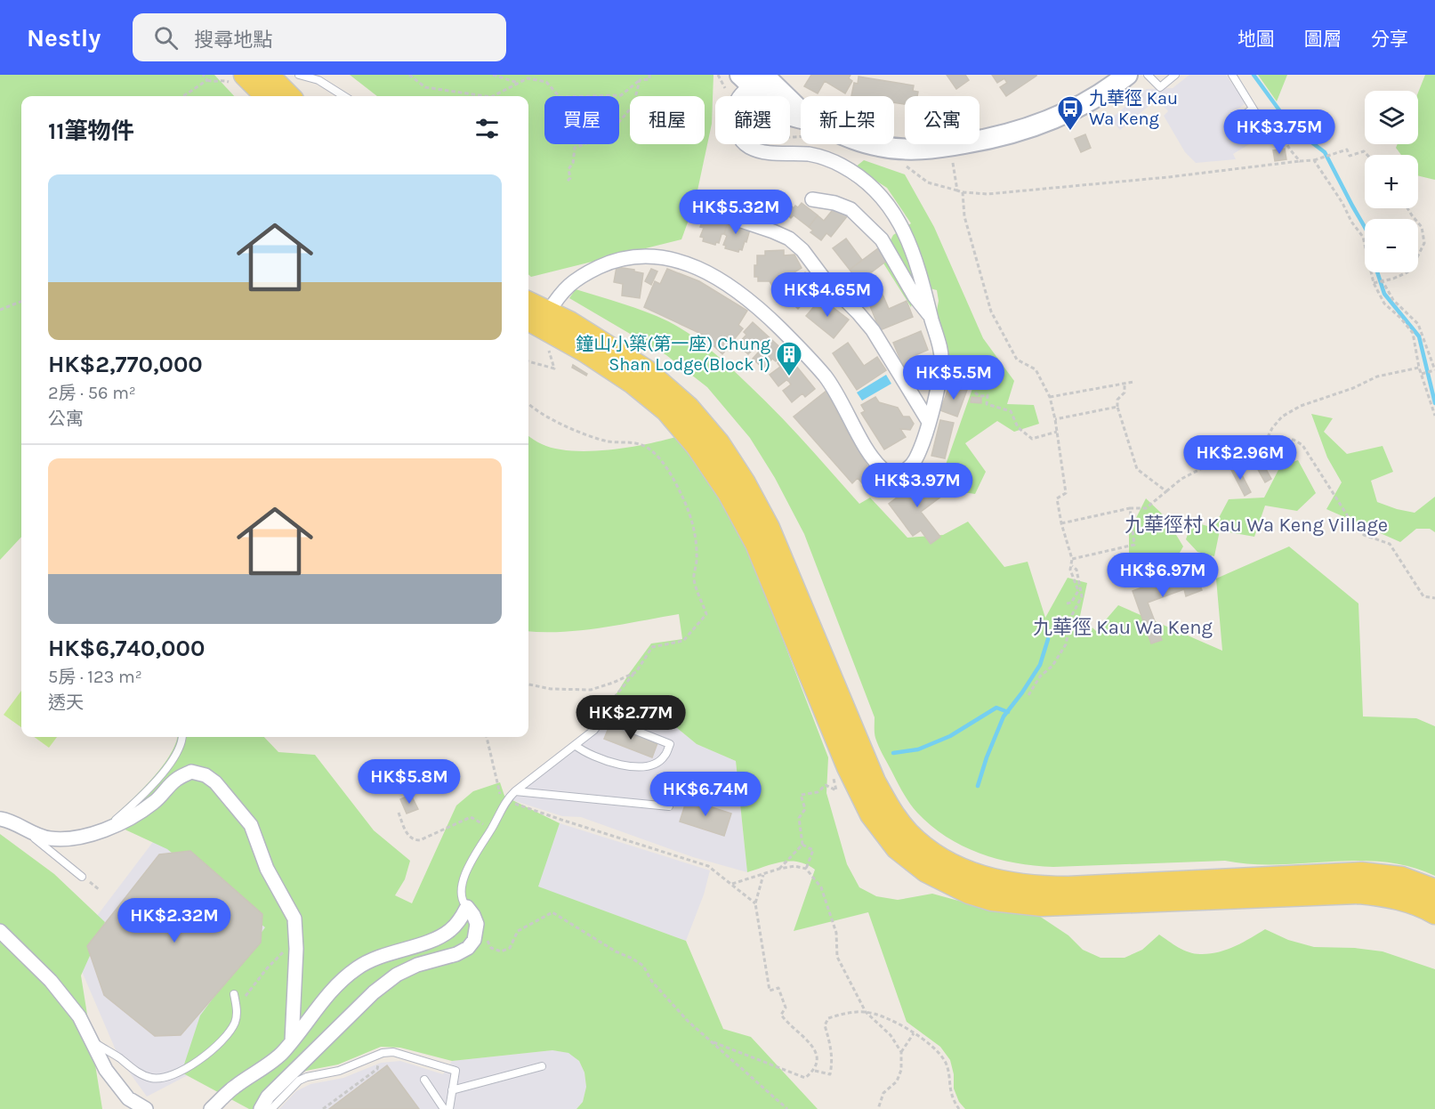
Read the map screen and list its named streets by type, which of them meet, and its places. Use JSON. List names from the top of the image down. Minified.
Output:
{"districts":["九華徑村 Kau Wa Keng Village","九華徑 Kau Wa Keng"],"places":{"bus stop":["九華徑 Kau Wa Keng"],"building":["鐘山小築(第一座) Chung Shan Lodge(Block 1)"]},"page":{"header":"Nestly","search":"搜尋地點","nav":["地圖","圖層","分享"],"map_buttons":["+","−"],"chip":["買屋","租屋","篩選","新上架","公寓"],"heading":"11筆物件","price":["HK$3.75M","HK$5.32M","HK$4.65M","HK$5.5M","HK$2.96M","HK$3.97M","HK$6.97M","HK$2.77M","HK$5.8M","HK$6.74M","HK$2.32M"],"list":[{"name":"HK$2,770,000","note":"2房 · 56 m² · 公寓"},{"name":"HK$6,740,000","note":"5房 · 123 m² · 透天"}]}}
